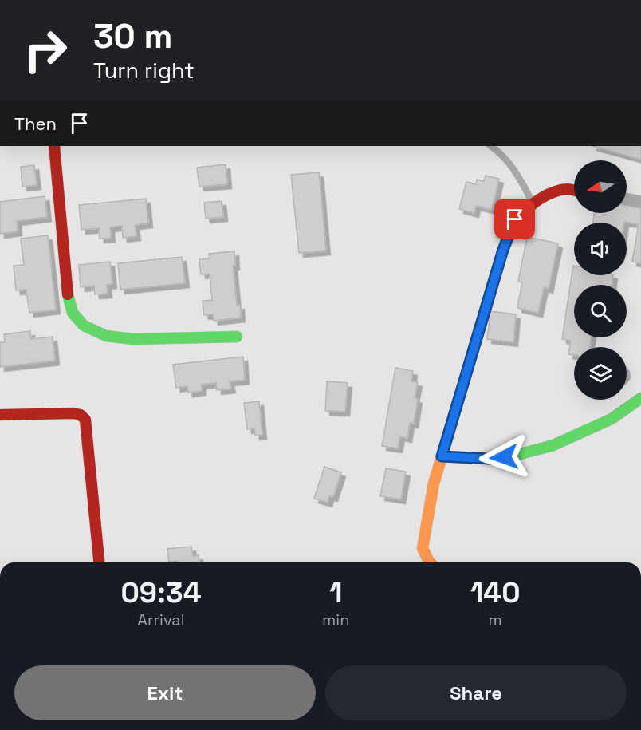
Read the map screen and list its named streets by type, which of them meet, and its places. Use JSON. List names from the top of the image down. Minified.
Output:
{"north":"left","page":{"turn":["30 m","Turn right"],"then":"Then","eta":["09:34","Arrival","1","min","140","m"],"buttons":["Exit","Share"]}}
